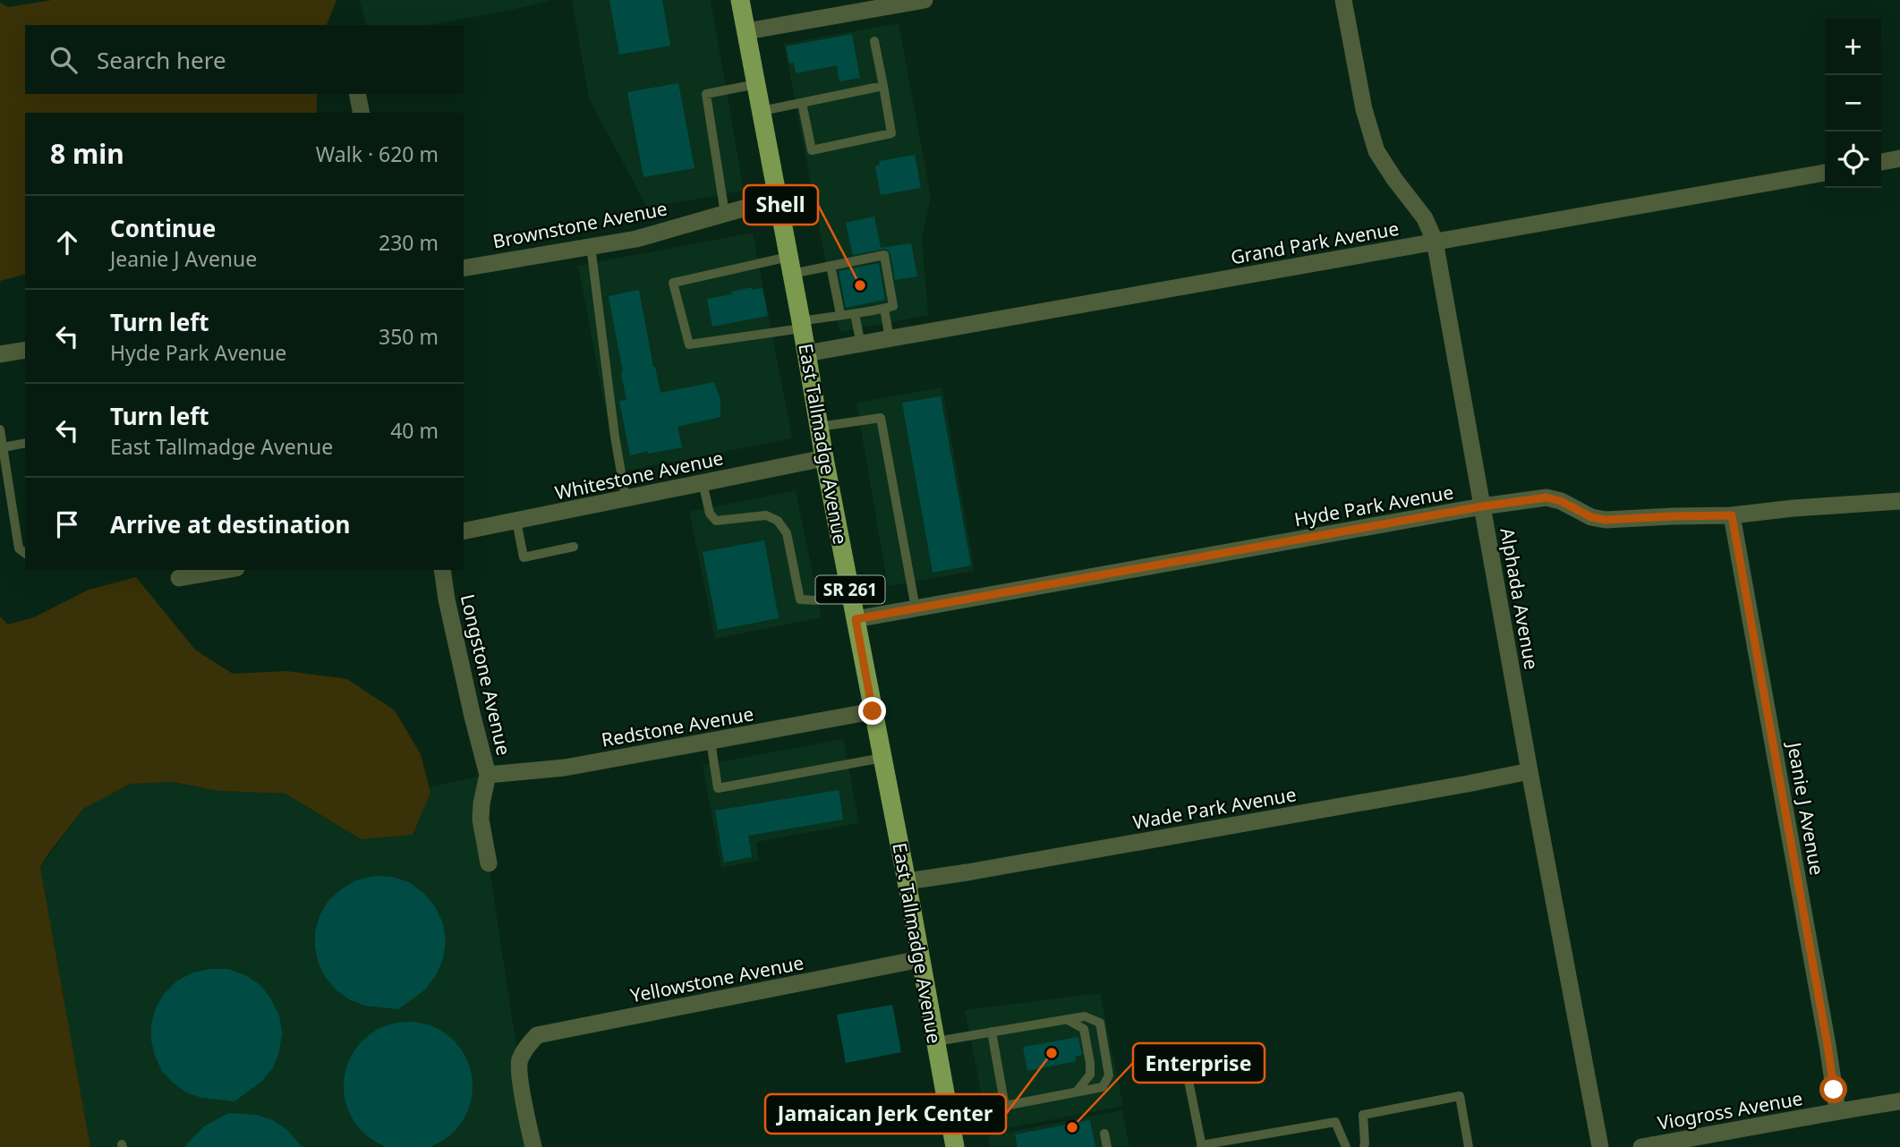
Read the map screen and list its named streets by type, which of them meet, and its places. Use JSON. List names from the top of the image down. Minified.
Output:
{"streets":{"main road":["East Tallmadge Avenue","SR 261"],"street":["Brownstone Avenue","Grand Park Avenue","Whitestone Avenue","Hyde Park Avenue","Alphada Avenue","Longstone Avenue","Redstone Avenue","Wade Park Avenue","Jeanie J Avenue","Yellowstone Avenue","Viogross Avenue"]},"crossings":[["Brownstone Avenue","East Tallmadge Avenue"],["Grand Park Avenue","East Tallmadge Avenue"],["Grand Park Avenue","Alphada Avenue"],["East Tallmadge Avenue","Whitestone Avenue"],["East Tallmadge Avenue","Hyde Park Avenue"],["East Tallmadge Avenue","Redstone Avenue"],["East Tallmadge Avenue","Wade Park Avenue"],["East Tallmadge Avenue","Yellowstone Avenue"],["Hyde Park Avenue","Alphada Avenue"],["Hyde Park Avenue","Jeanie J Avenue"],["Alphada Avenue","Wade Park Avenue"],["Longstone Avenue","Redstone Avenue"],["Jeanie J Avenue","Viogross Avenue"]],"places":["Shell","Jamaican Jerk Center","Enterprise"],"page":{"map_buttons":["+","−"],"search":"Search here","heading":["8 min","Walk · 620 m"],"list":[["Continue","Jeanie J Avenue","230 m"],["Turn left","Hyde Park Avenue","350 m"],["Turn left","East Tallmadge Avenue","40 m"],"Arrive at destination"]}}
